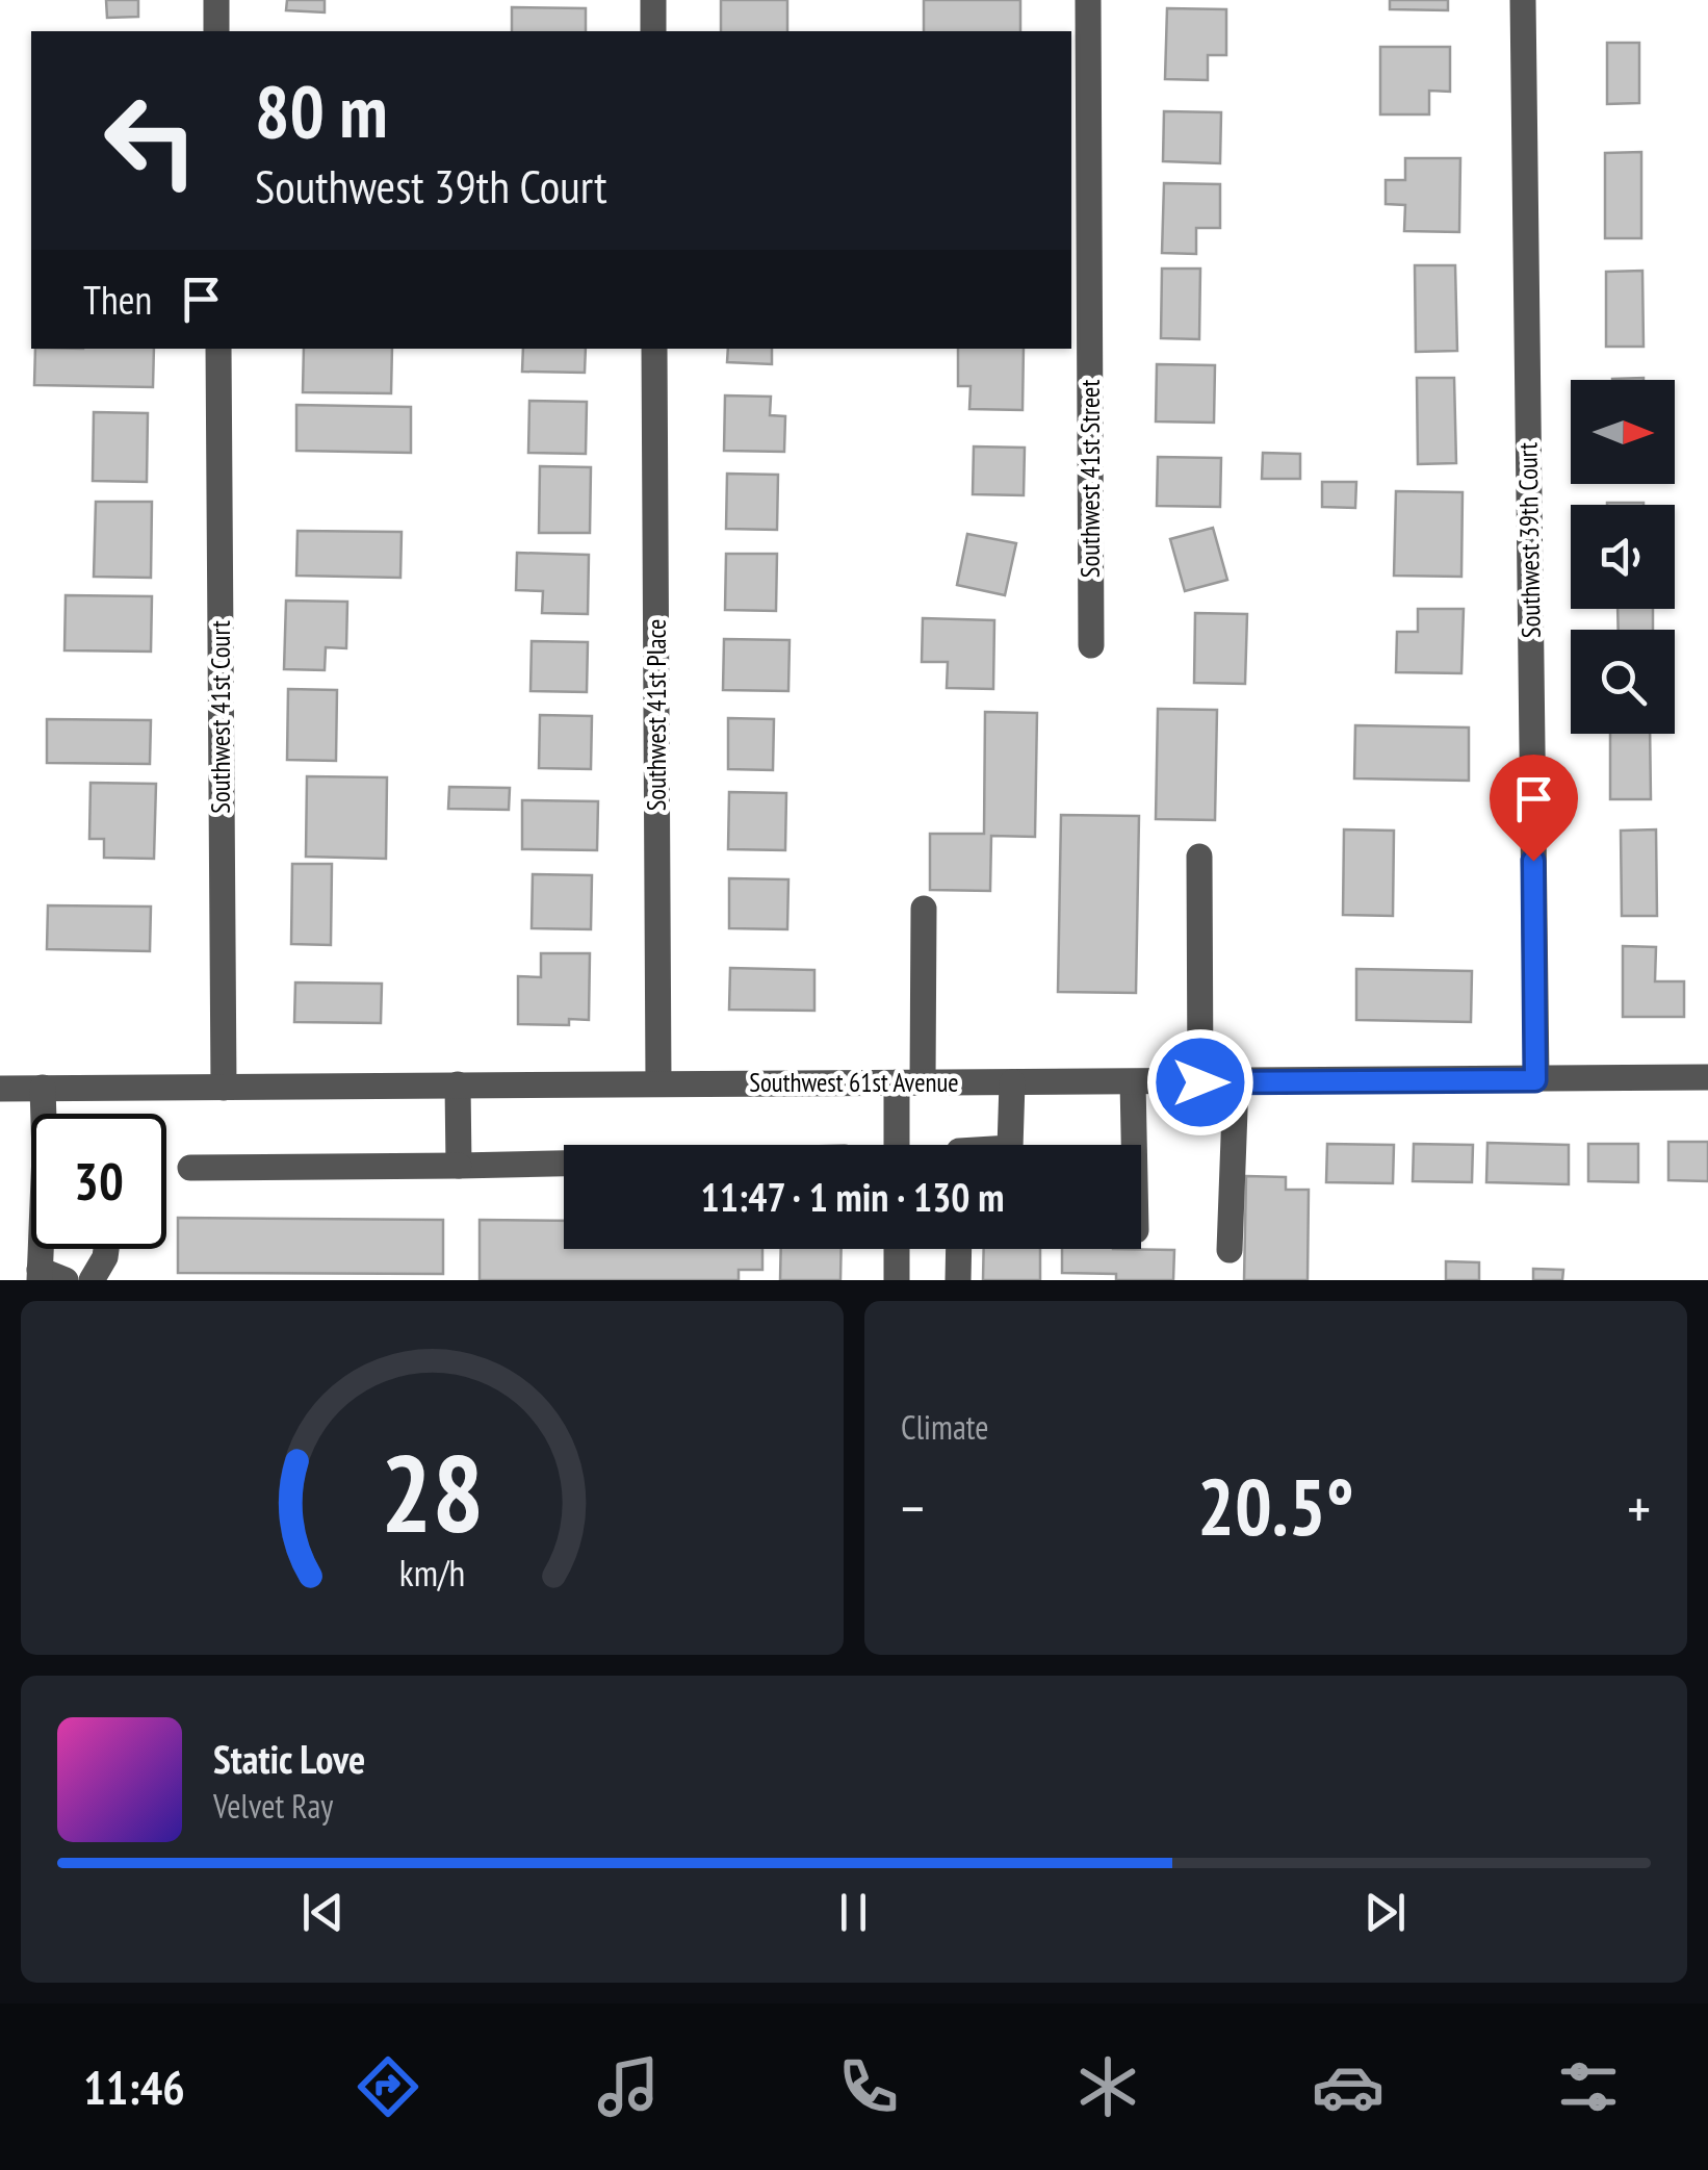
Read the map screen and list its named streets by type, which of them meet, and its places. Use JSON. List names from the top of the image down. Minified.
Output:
{"streets":{"street":["Southwest 41st Street","Southwest 39th Court","Southwest 41st Place","Southwest 41st Court","Southwest 61st Avenue"]},"crossings":[["Southwest 39th Court","Southwest 61st Avenue"],["Southwest 41st Place","Southwest 61st Avenue"],["Southwest 41st Court","Southwest 61st Avenue"]],"north":"right","page":{"turn":["80 m","Southwest 39th Court"],"then":"Then","limit":"30","trip":"11:47 · 1 min · 130 m","tile":"Climate","heat":["−","20.5°","+"],"song":["Static Love","Velvet Ray"],"tabs":"11:46","gauge":["28","km/h"]}}
